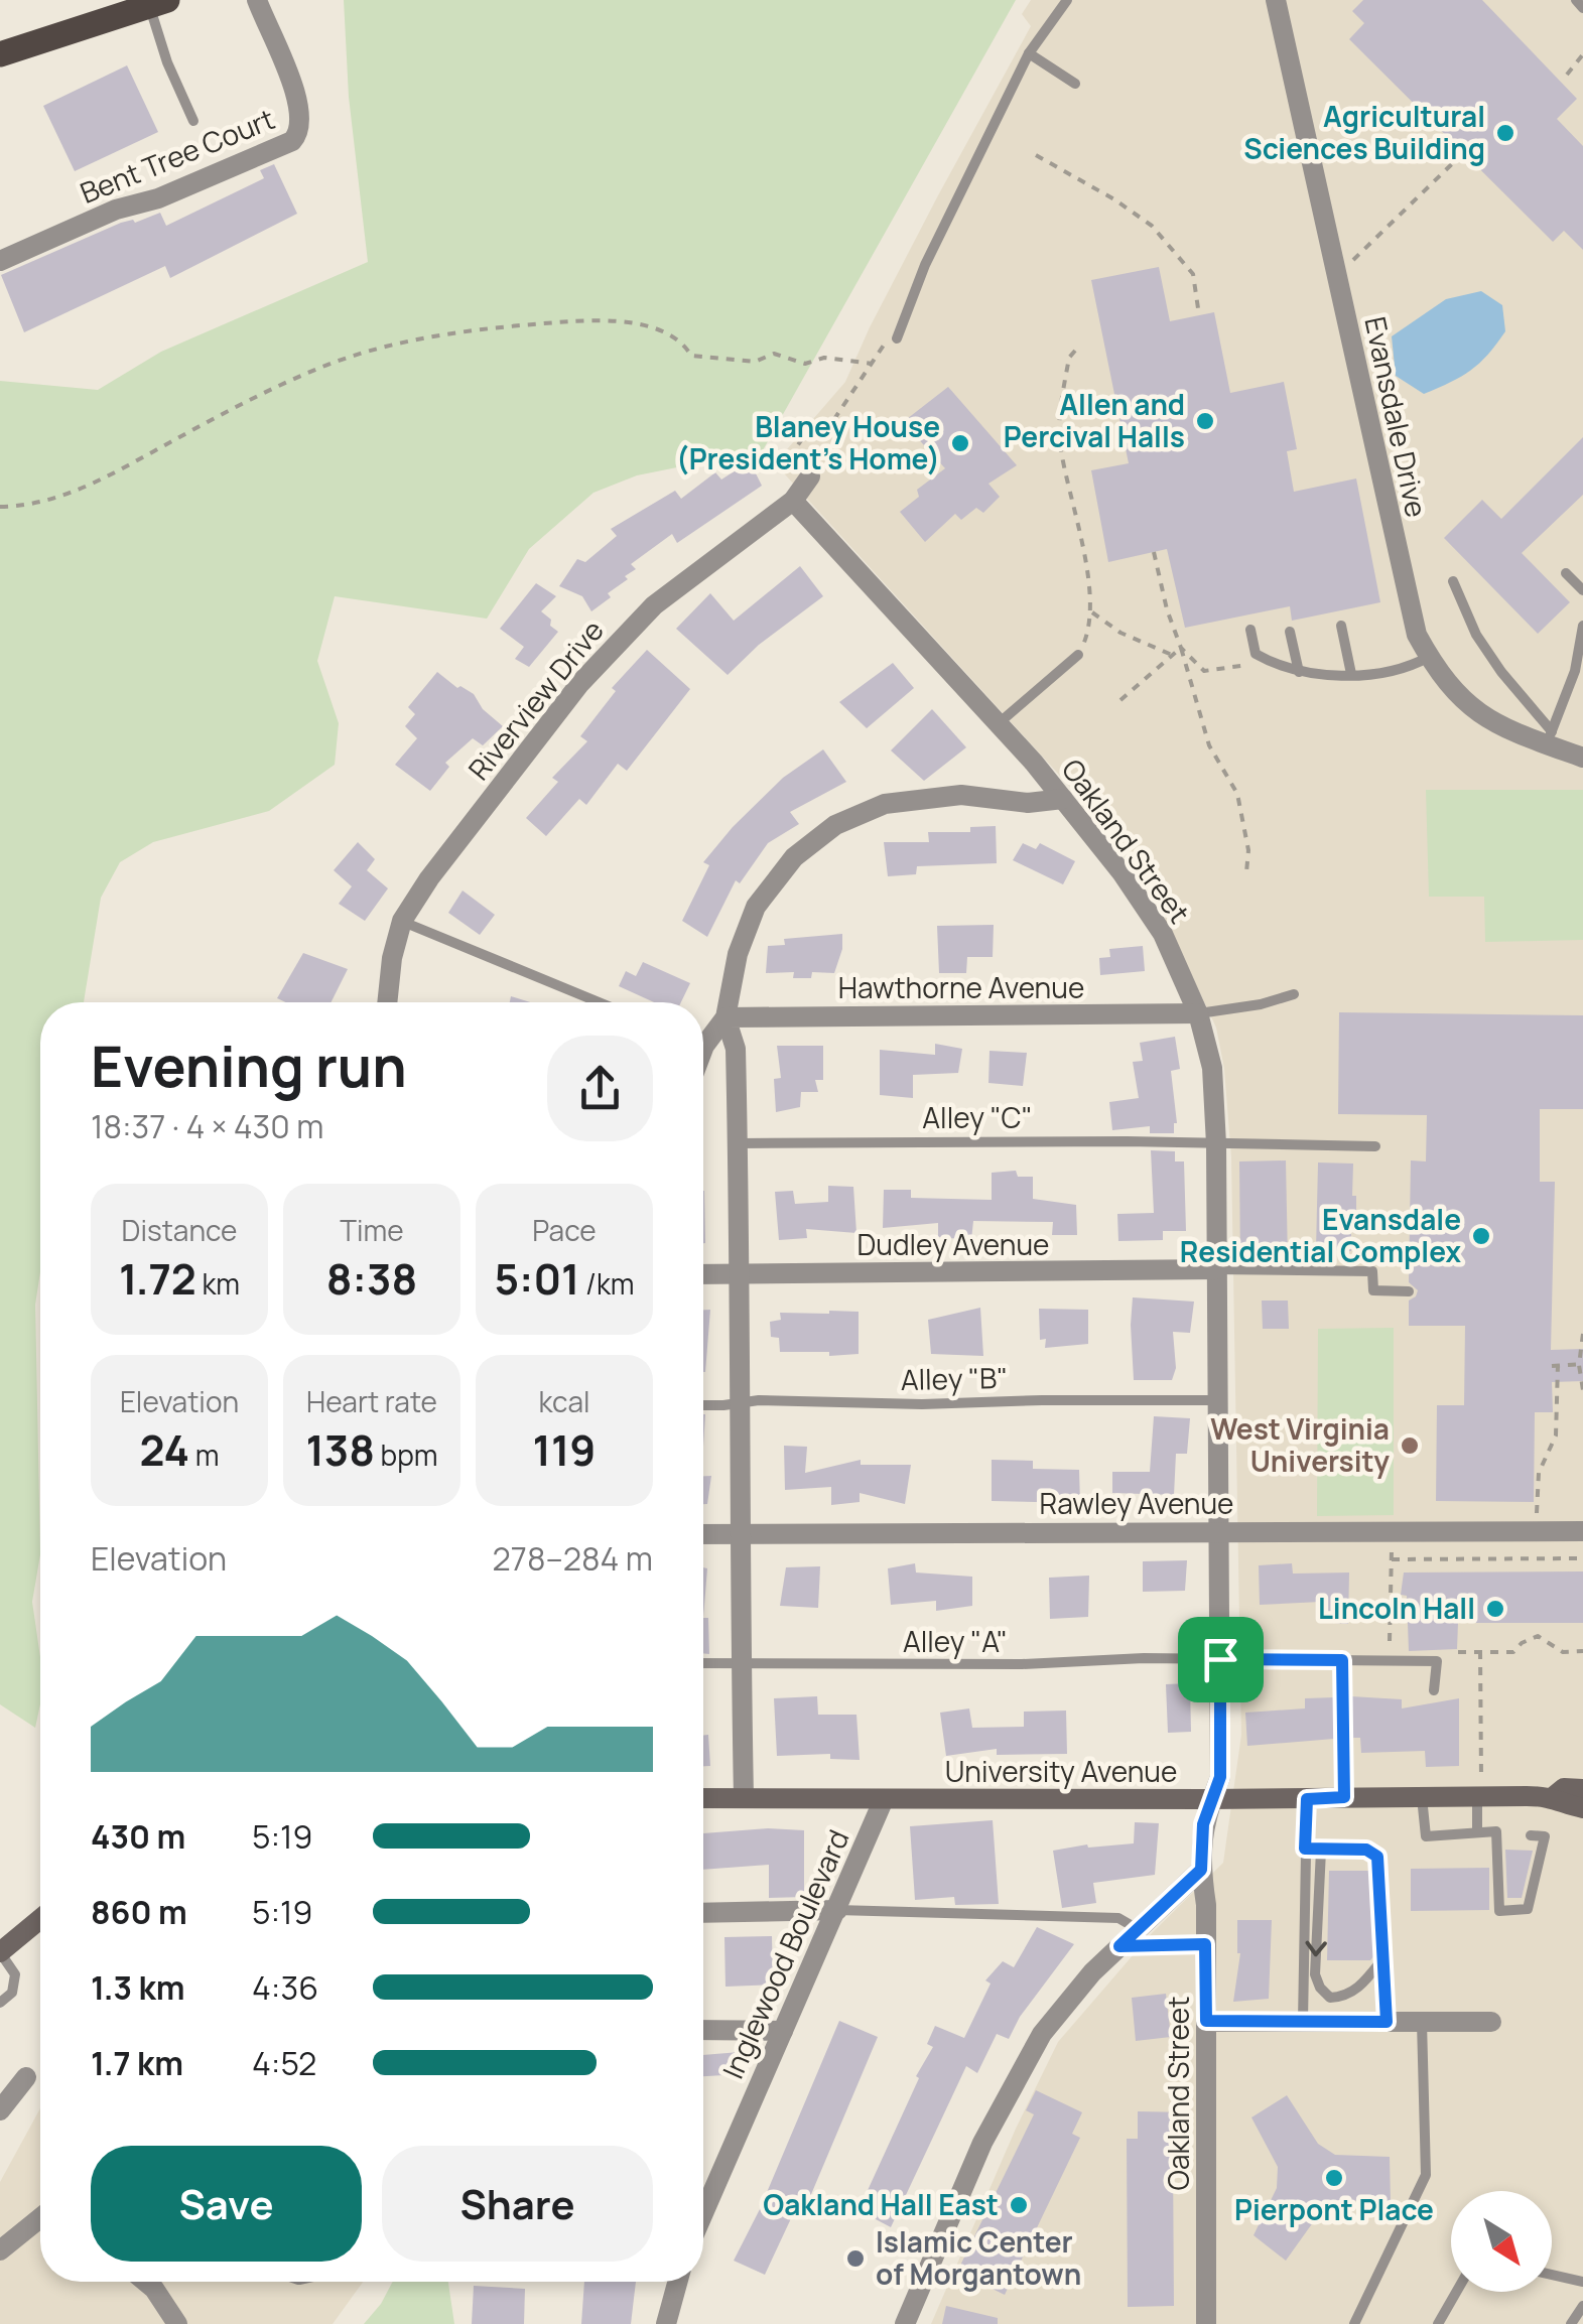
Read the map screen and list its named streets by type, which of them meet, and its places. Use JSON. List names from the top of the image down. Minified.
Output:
{"streets":{"street":["Bent Tree Court","Evansdale Drive","Riverview Drive","Oakland Street","Hawthorne Avenue","Dudley Avenue","Rawley Avenue","University Avenue","Inglewood Boulevard"],"lane":["Alley \"C\"","Alley \"B\"","Alley \"A\""]},"crossings":[["Riverview Drive","Oakland Street"],["Oakland Street","Hawthorne Avenue"],["Oakland Street","Alley \"C\""],["Oakland Street","Dudley Avenue"],["Oakland Street","Alley \"B\""],["Oakland Street","Rawley Avenue"],["Oakland Street","Alley \"A\""],["Oakland Street","University Avenue"],["University Avenue","Inglewood Boulevard"]],"places":["Agricultural Sciences Building","Allen and Percival Halls","Blaney House (President’s Home)","Evansdale Residential Complex","West Virginia University","Lincoln Hall","Pierpont Place","Oakland Hall East","Islamic Center of Morgantown"],"north":"bottom right","page":{"heading":["Evening run","18:37 · 4 × 430 m"],"stats":[["Distance","1.72 km"],["Time","8:38"],["Pace","5:01 /km"],["Elevation","24 m"],["Heart rate","138 bpm"],["kcal","119"]],"chart":["Elevation","278–284 m"],"list":[{"name":"430 m","note":"5:19"},{"name":"860 m","note":"5:19"},{"name":"1.3 km","note":"4:36"},{"name":"1.7 km","note":"4:52"}],"buttons":["Save","Share"]}}
